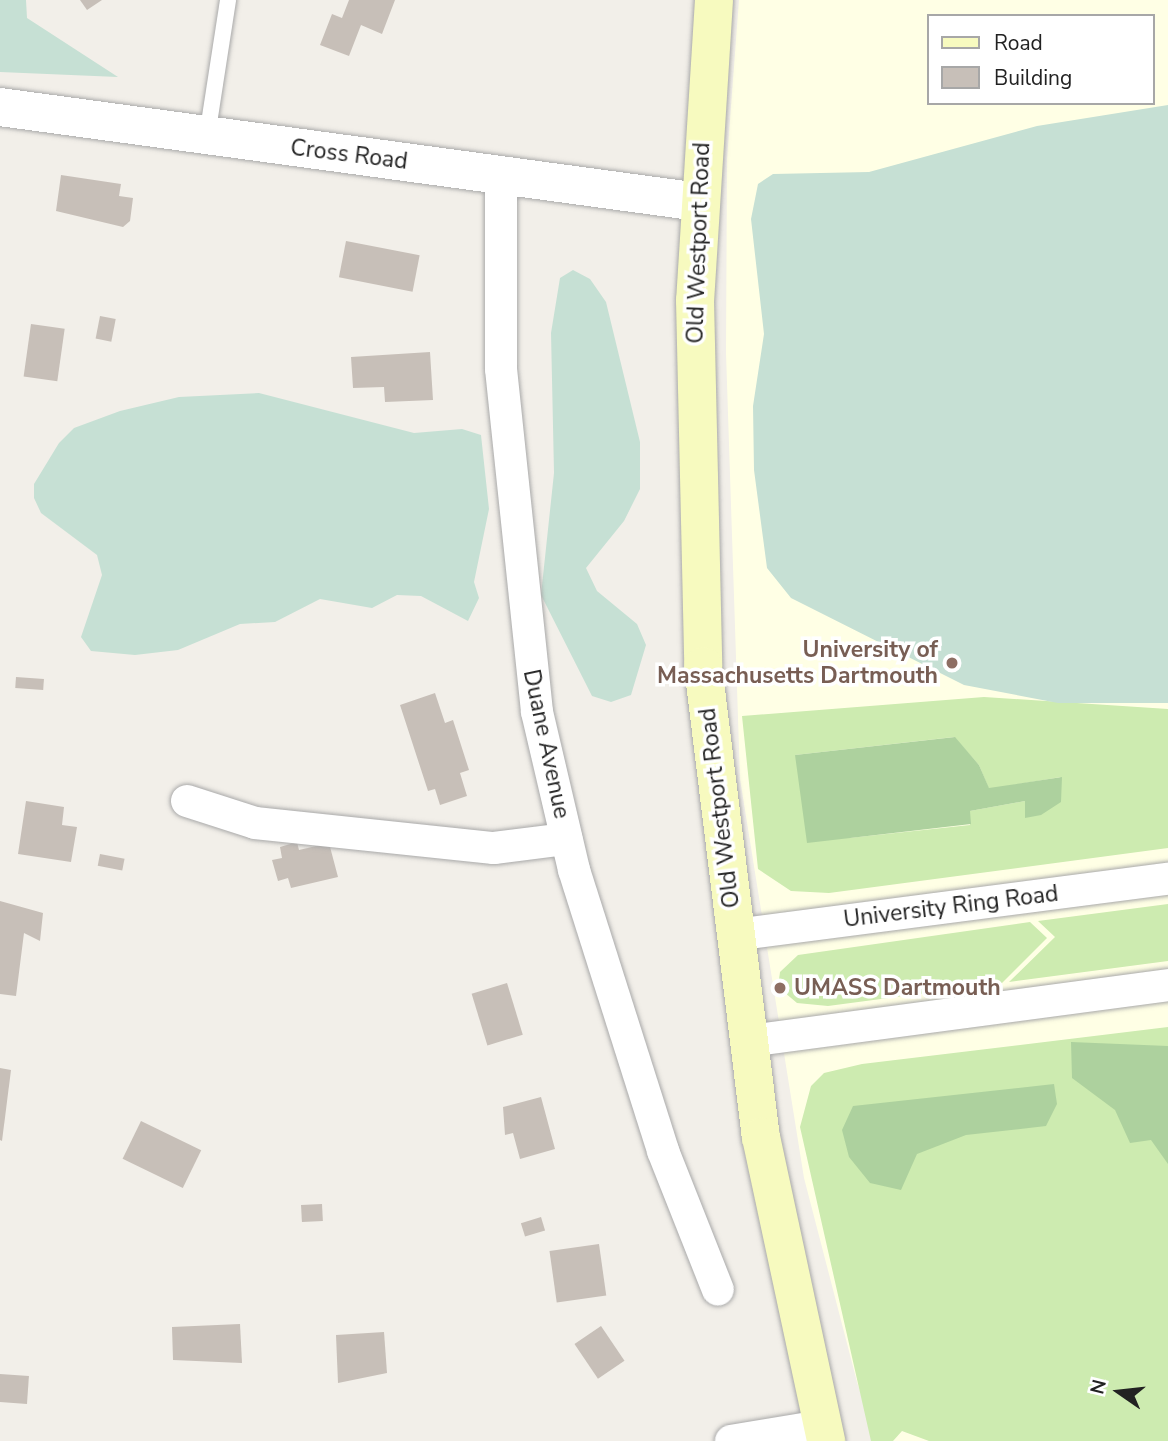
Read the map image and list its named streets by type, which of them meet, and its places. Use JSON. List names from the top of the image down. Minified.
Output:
{"streets":{"main road":["Old Westport Road"],"street":["Cross Road","Duane Avenue","University Ring Road"]},"crossings":[["Cross Road","Old Westport Road"],["Cross Road","Duane Avenue"],["Old Westport Road","University Ring Road"]],"places":["University of Massachusetts Dartmouth","UMASS Dartmouth"],"legend":["Road","Building"],"north":"left"}
